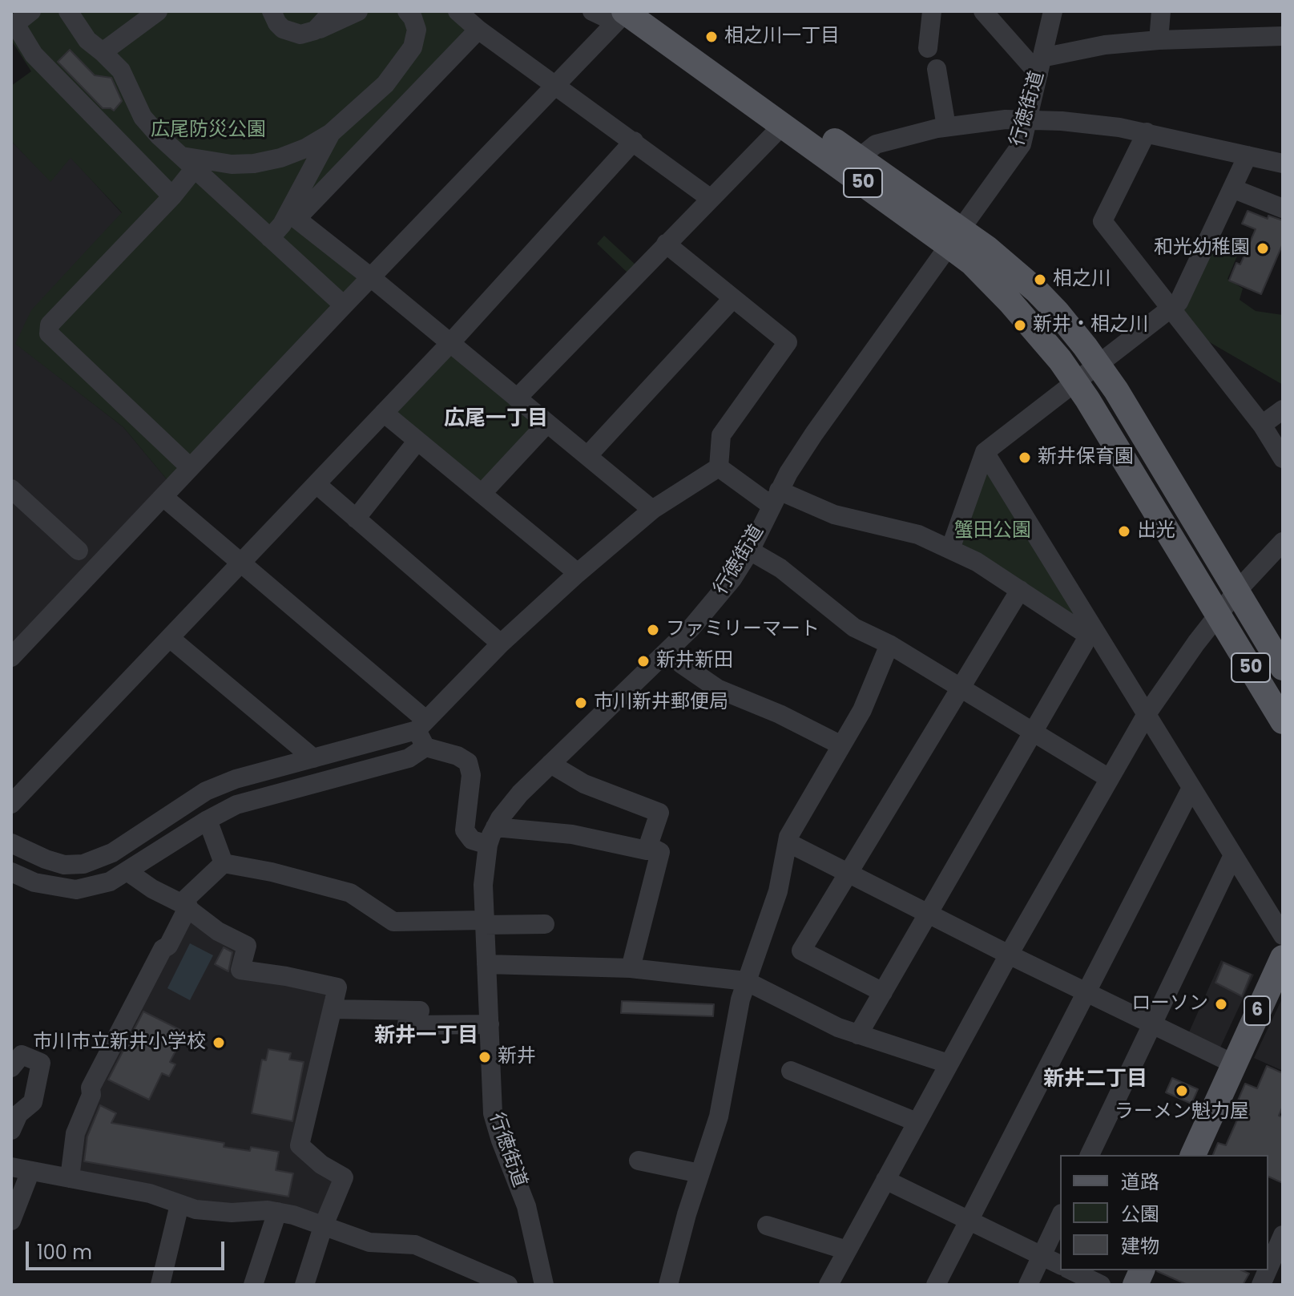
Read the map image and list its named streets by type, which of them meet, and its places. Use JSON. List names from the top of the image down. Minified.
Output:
{"streets":{"main road":["50","6"],"street":["行徳街道"]},"crossings":[["行徳街道","50"]],"districts":["広尾一丁目","新井一丁目","新井二丁目"],"parks":["広尾防災公園","蟹田公園"],"places":["相之川一丁目","和光幼稚園","相之川","新井・相之川","新井保育園","出光","ファミリーマート","新井新田","市川新井郵便局","ローソン","市川市立新井小学校","新井","ラーメン魁力屋"],"legend":["道路","公園","建物"],"scale_bar":"100 m"}
